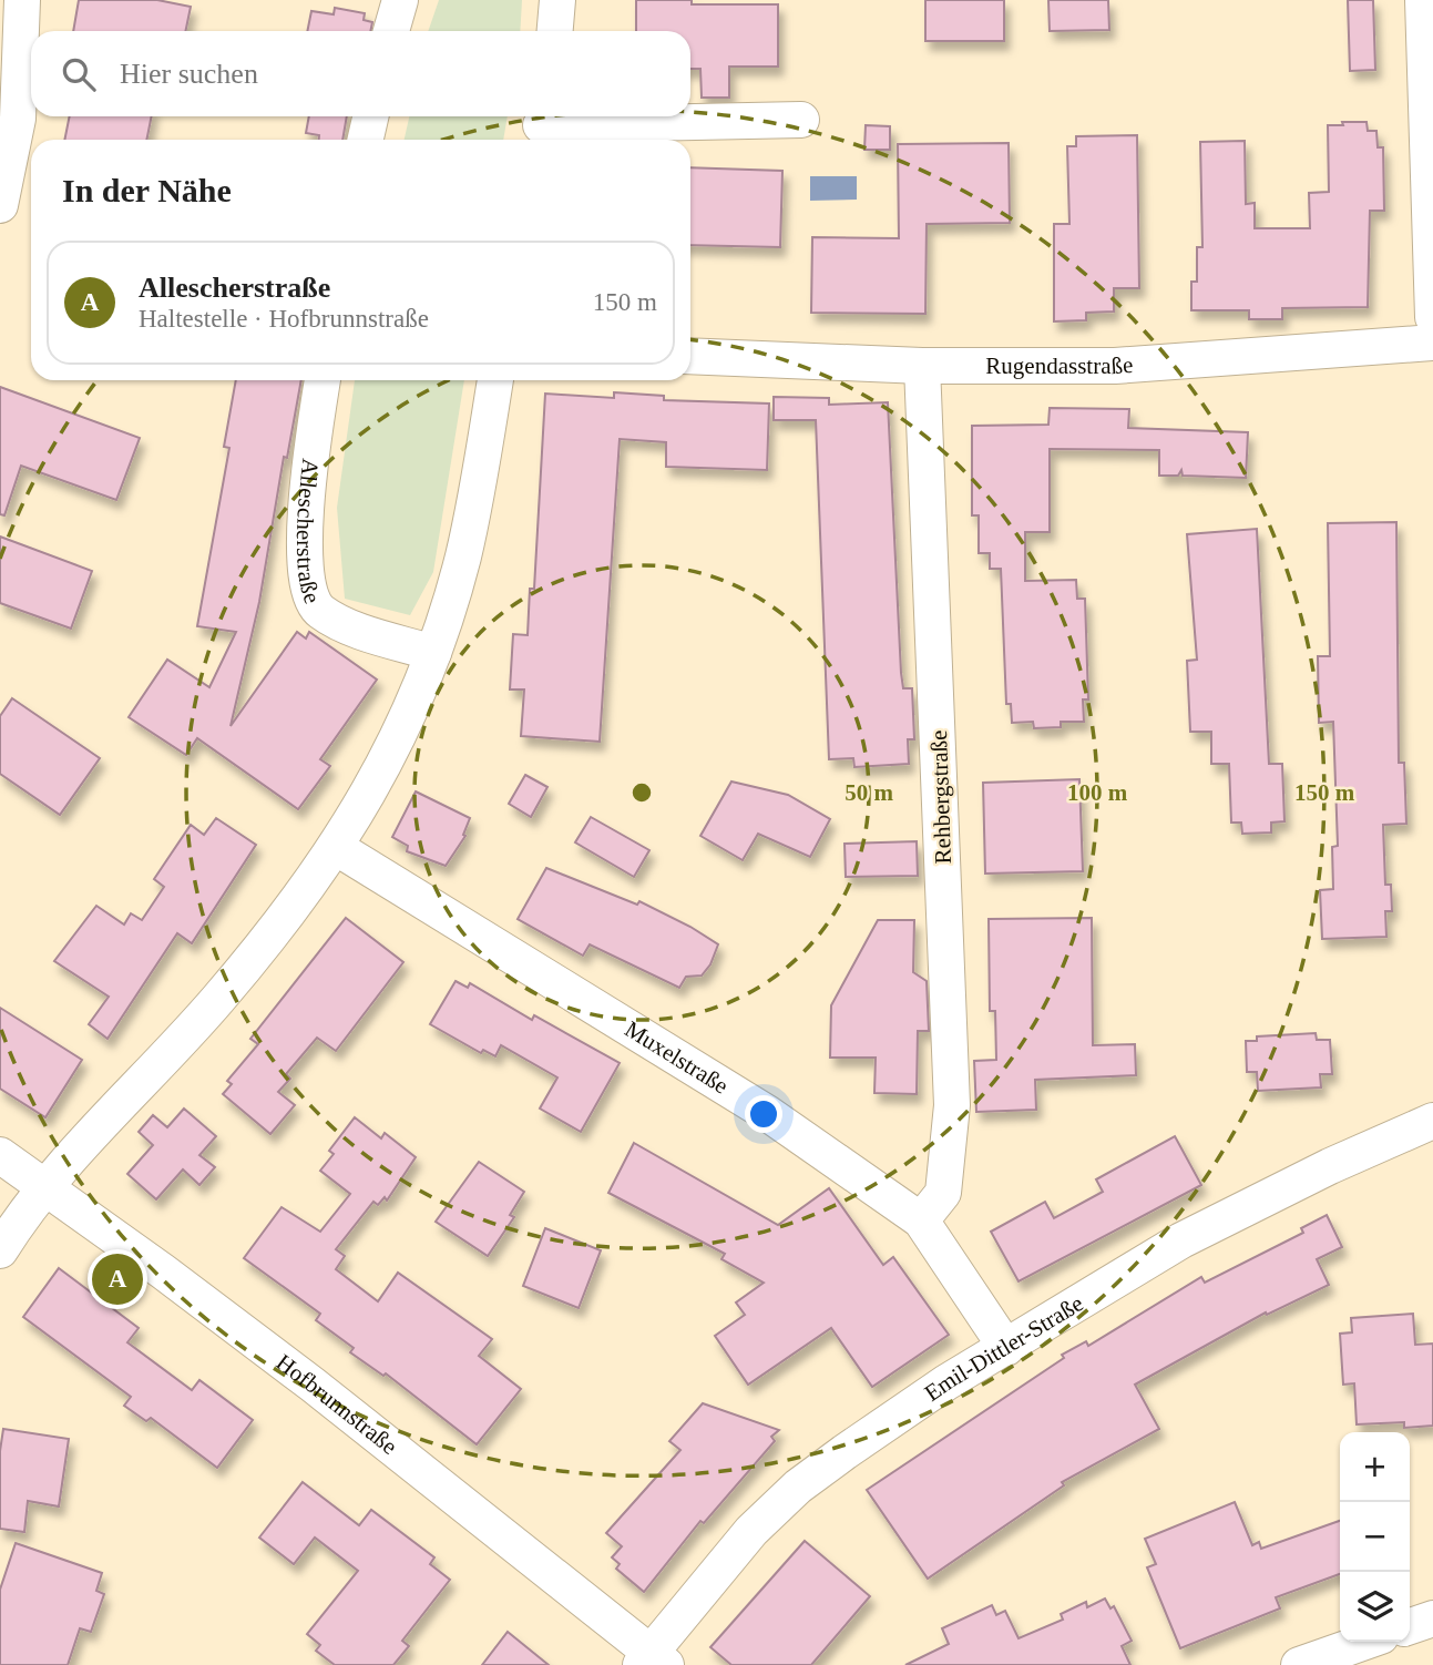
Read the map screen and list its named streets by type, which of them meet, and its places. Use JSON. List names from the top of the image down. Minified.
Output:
{"streets":{"street":["Rugendasstraße","Allescherstraße","Rehbergstraße","Muxelstraße","Emil-Dittler-Straße","Hofbrunnstraße"]},"crossings":[["Rugendasstraße","Rehbergstraße"],["Rehbergstraße","Muxelstraße"],["Muxelstraße","Emil-Dittler-Straße"],["Emil-Dittler-Straße","Hofbrunnstraße"]],"page":{"search":"Hier suchen","heading":"In der Nähe","list":[{"mark":"A","name":"Allescherstraße","note":"Haltestelle · Hofbrunnstraße","value":"150 m"}],"pins":"A","map_buttons":["+","−"]},"rings":["50 m","100 m","150 m"]}
